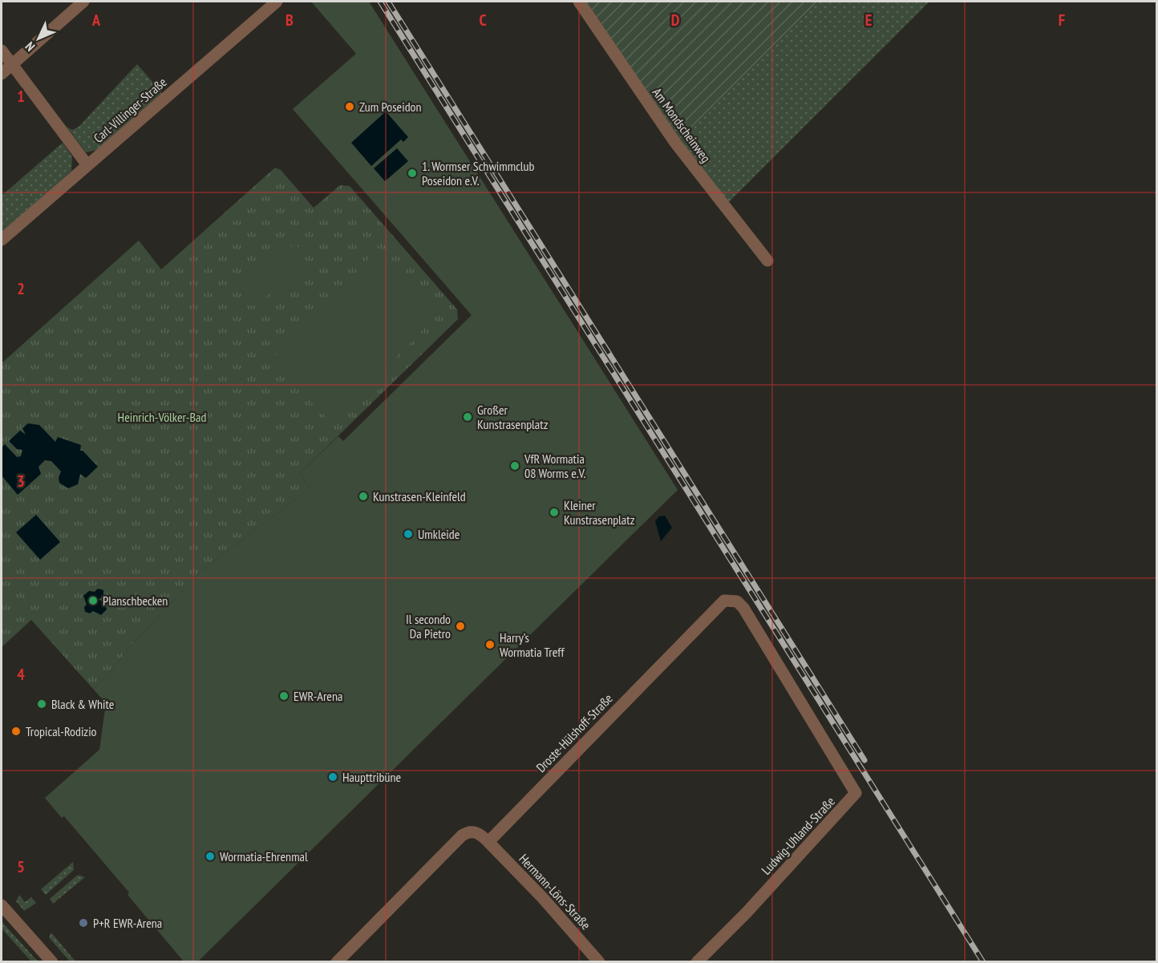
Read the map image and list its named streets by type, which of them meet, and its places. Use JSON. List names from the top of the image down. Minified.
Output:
{"streets":{"street":["Carl-Villinger-Straße","Am Mondscheinweg","Droste-Hülshoff-Straße","Ludwig-Uhland-Straße","Hermann-Löns-Straße"]},"crossings":[["Droste-Hülshoff-Straße","Ludwig-Uhland-Straße"],["Droste-Hülshoff-Straße","Hermann-Löns-Straße"]],"parks":["Heinrich-Völker-Bad"],"places":["Zum Poseidon","1. Wormser Schwimmclub Poseidon e.V.","Großer Kunstrasenplatz","VfR Wormatia 08 Worms e.V.","Kunstrasen-Kleinfeld","Kleiner Kunstrasenplatz","Umkleide","Planschbecken","Il secondo Da Pietro","Harry’s Wormatia Treff","EWR-Arena","Black & White","Tropical-Rodizio","Haupttribüne","Wormatia-Ehrenmal","P+R EWR-Arena"],"north":"bottom left","grid":{"columns":["A","B","C","D","E","F"],"rows":["1","2","3","4","5"]}}
